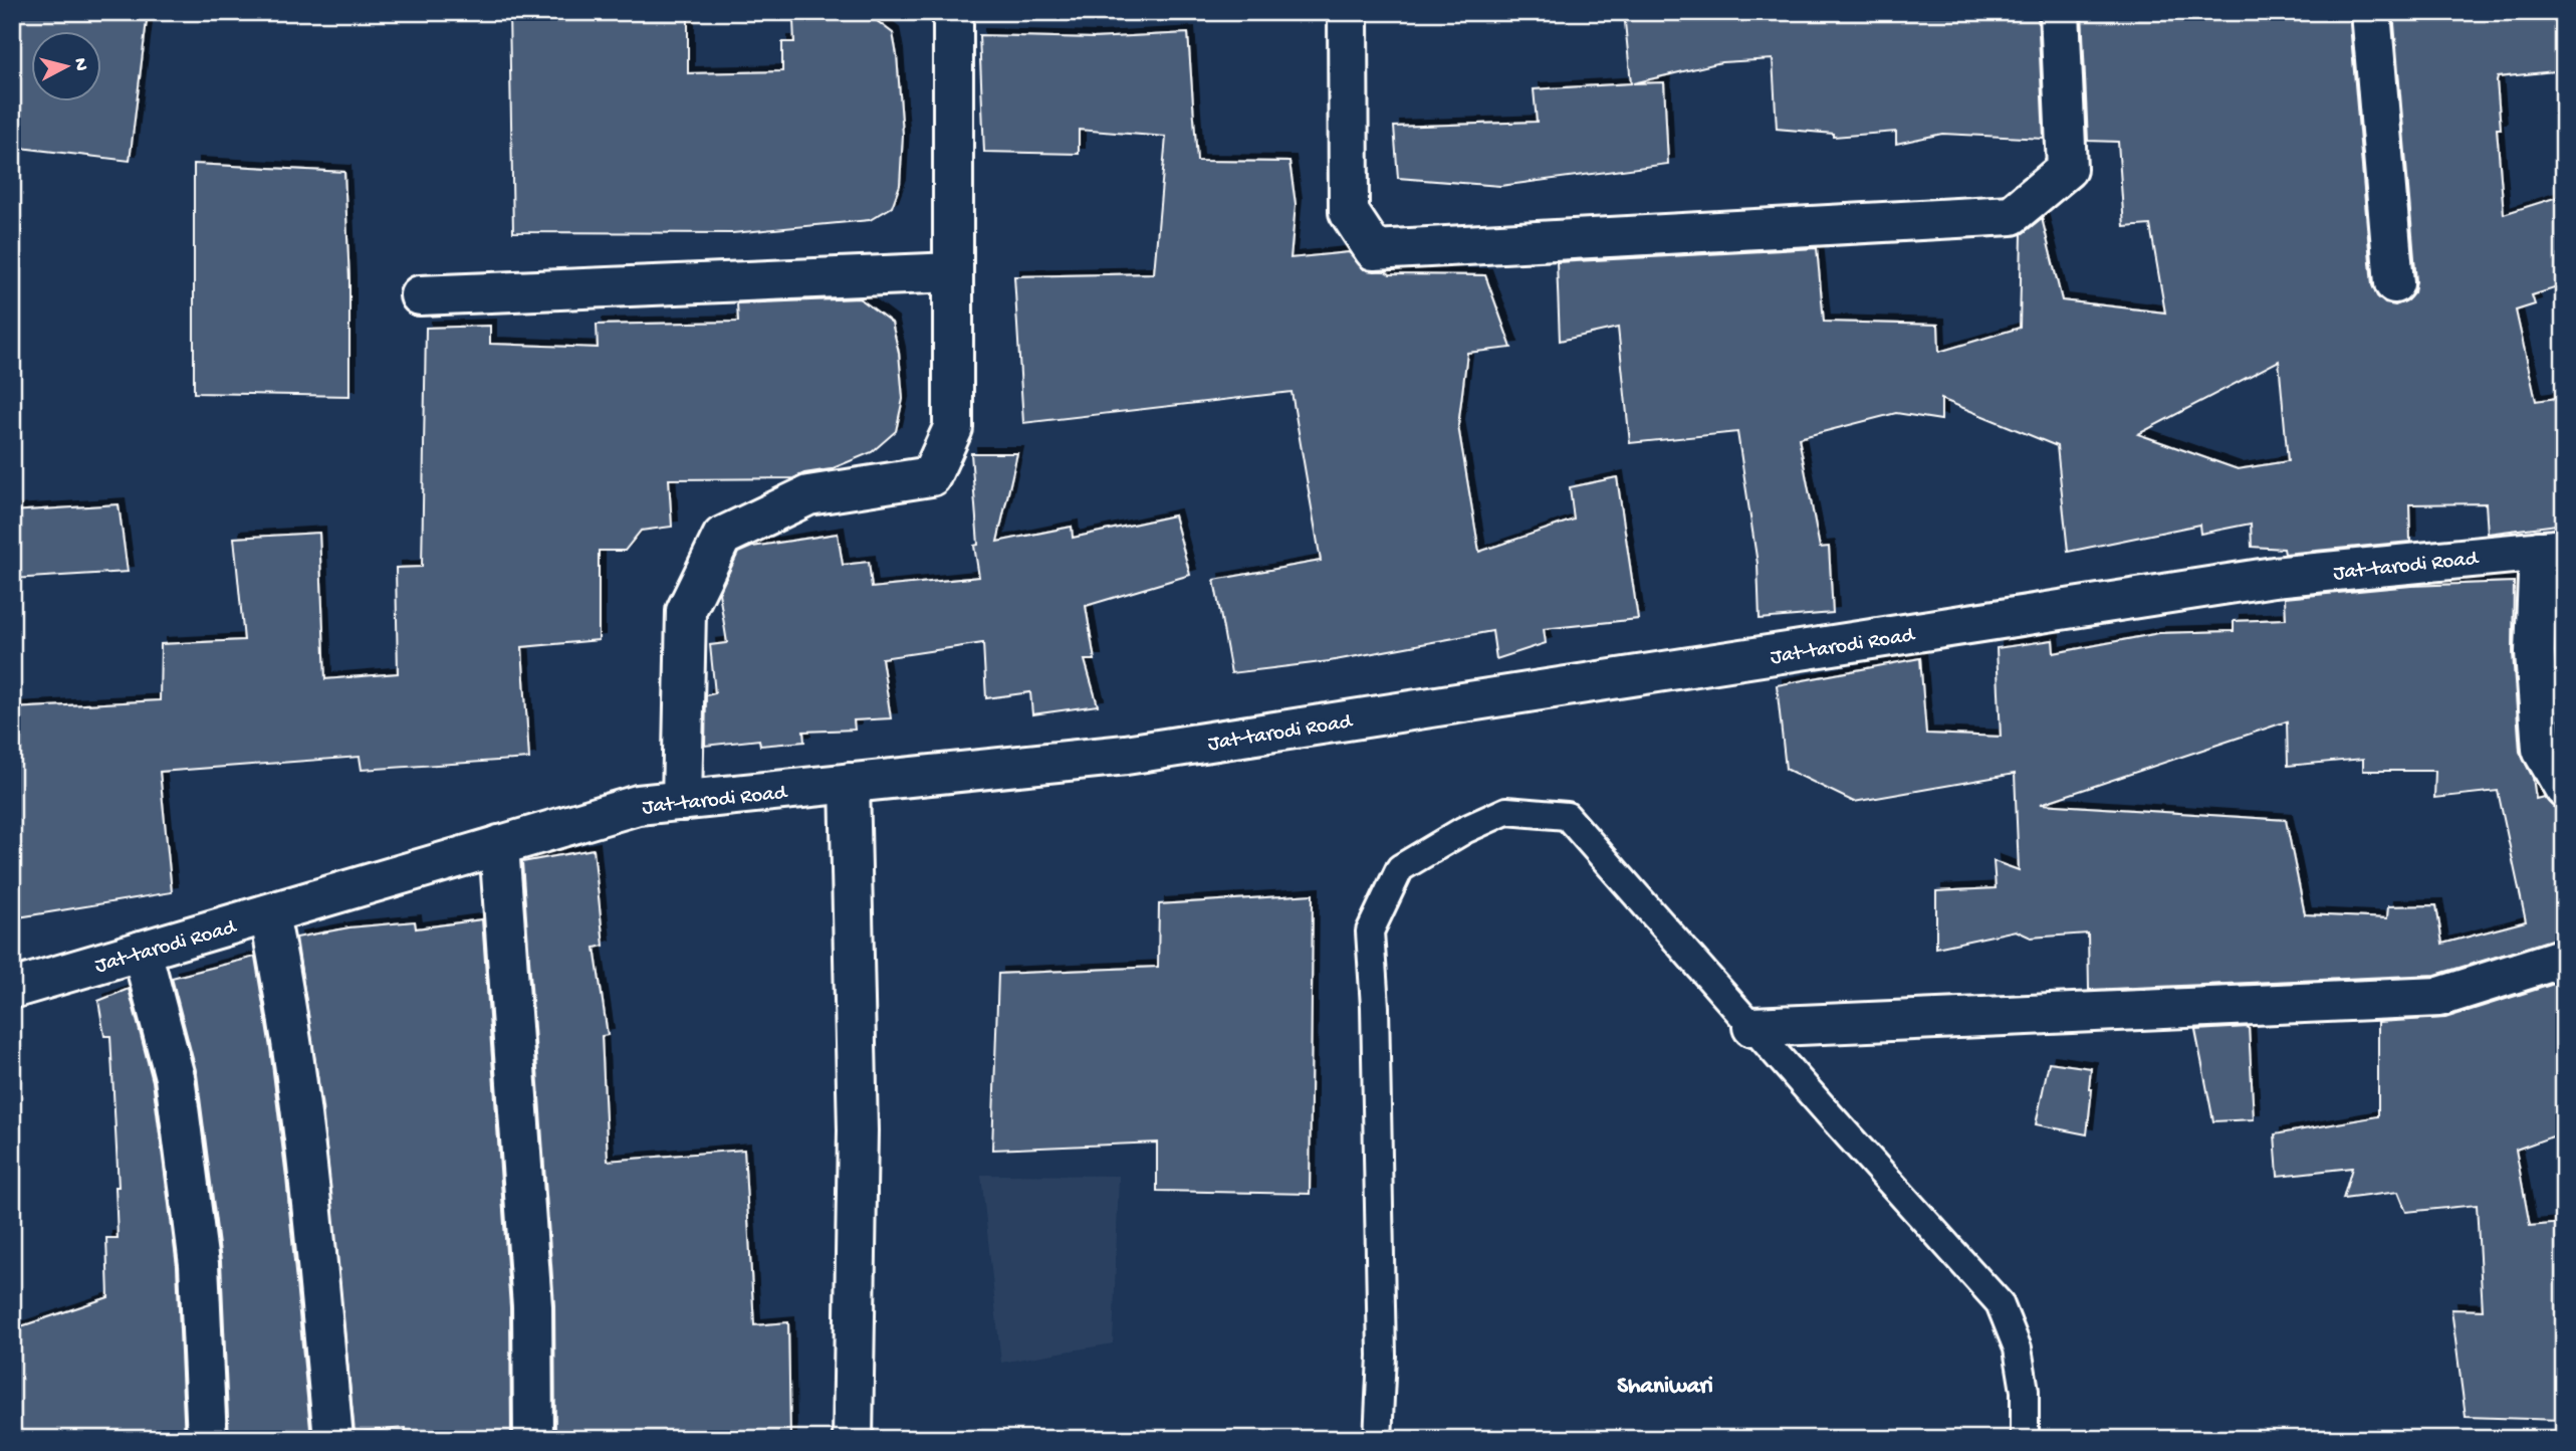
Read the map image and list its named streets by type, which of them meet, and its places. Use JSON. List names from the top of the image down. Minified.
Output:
{"streets":{"street":["Jat-tarodi Road"]},"districts":["Shaniwari"],"north":"right"}
